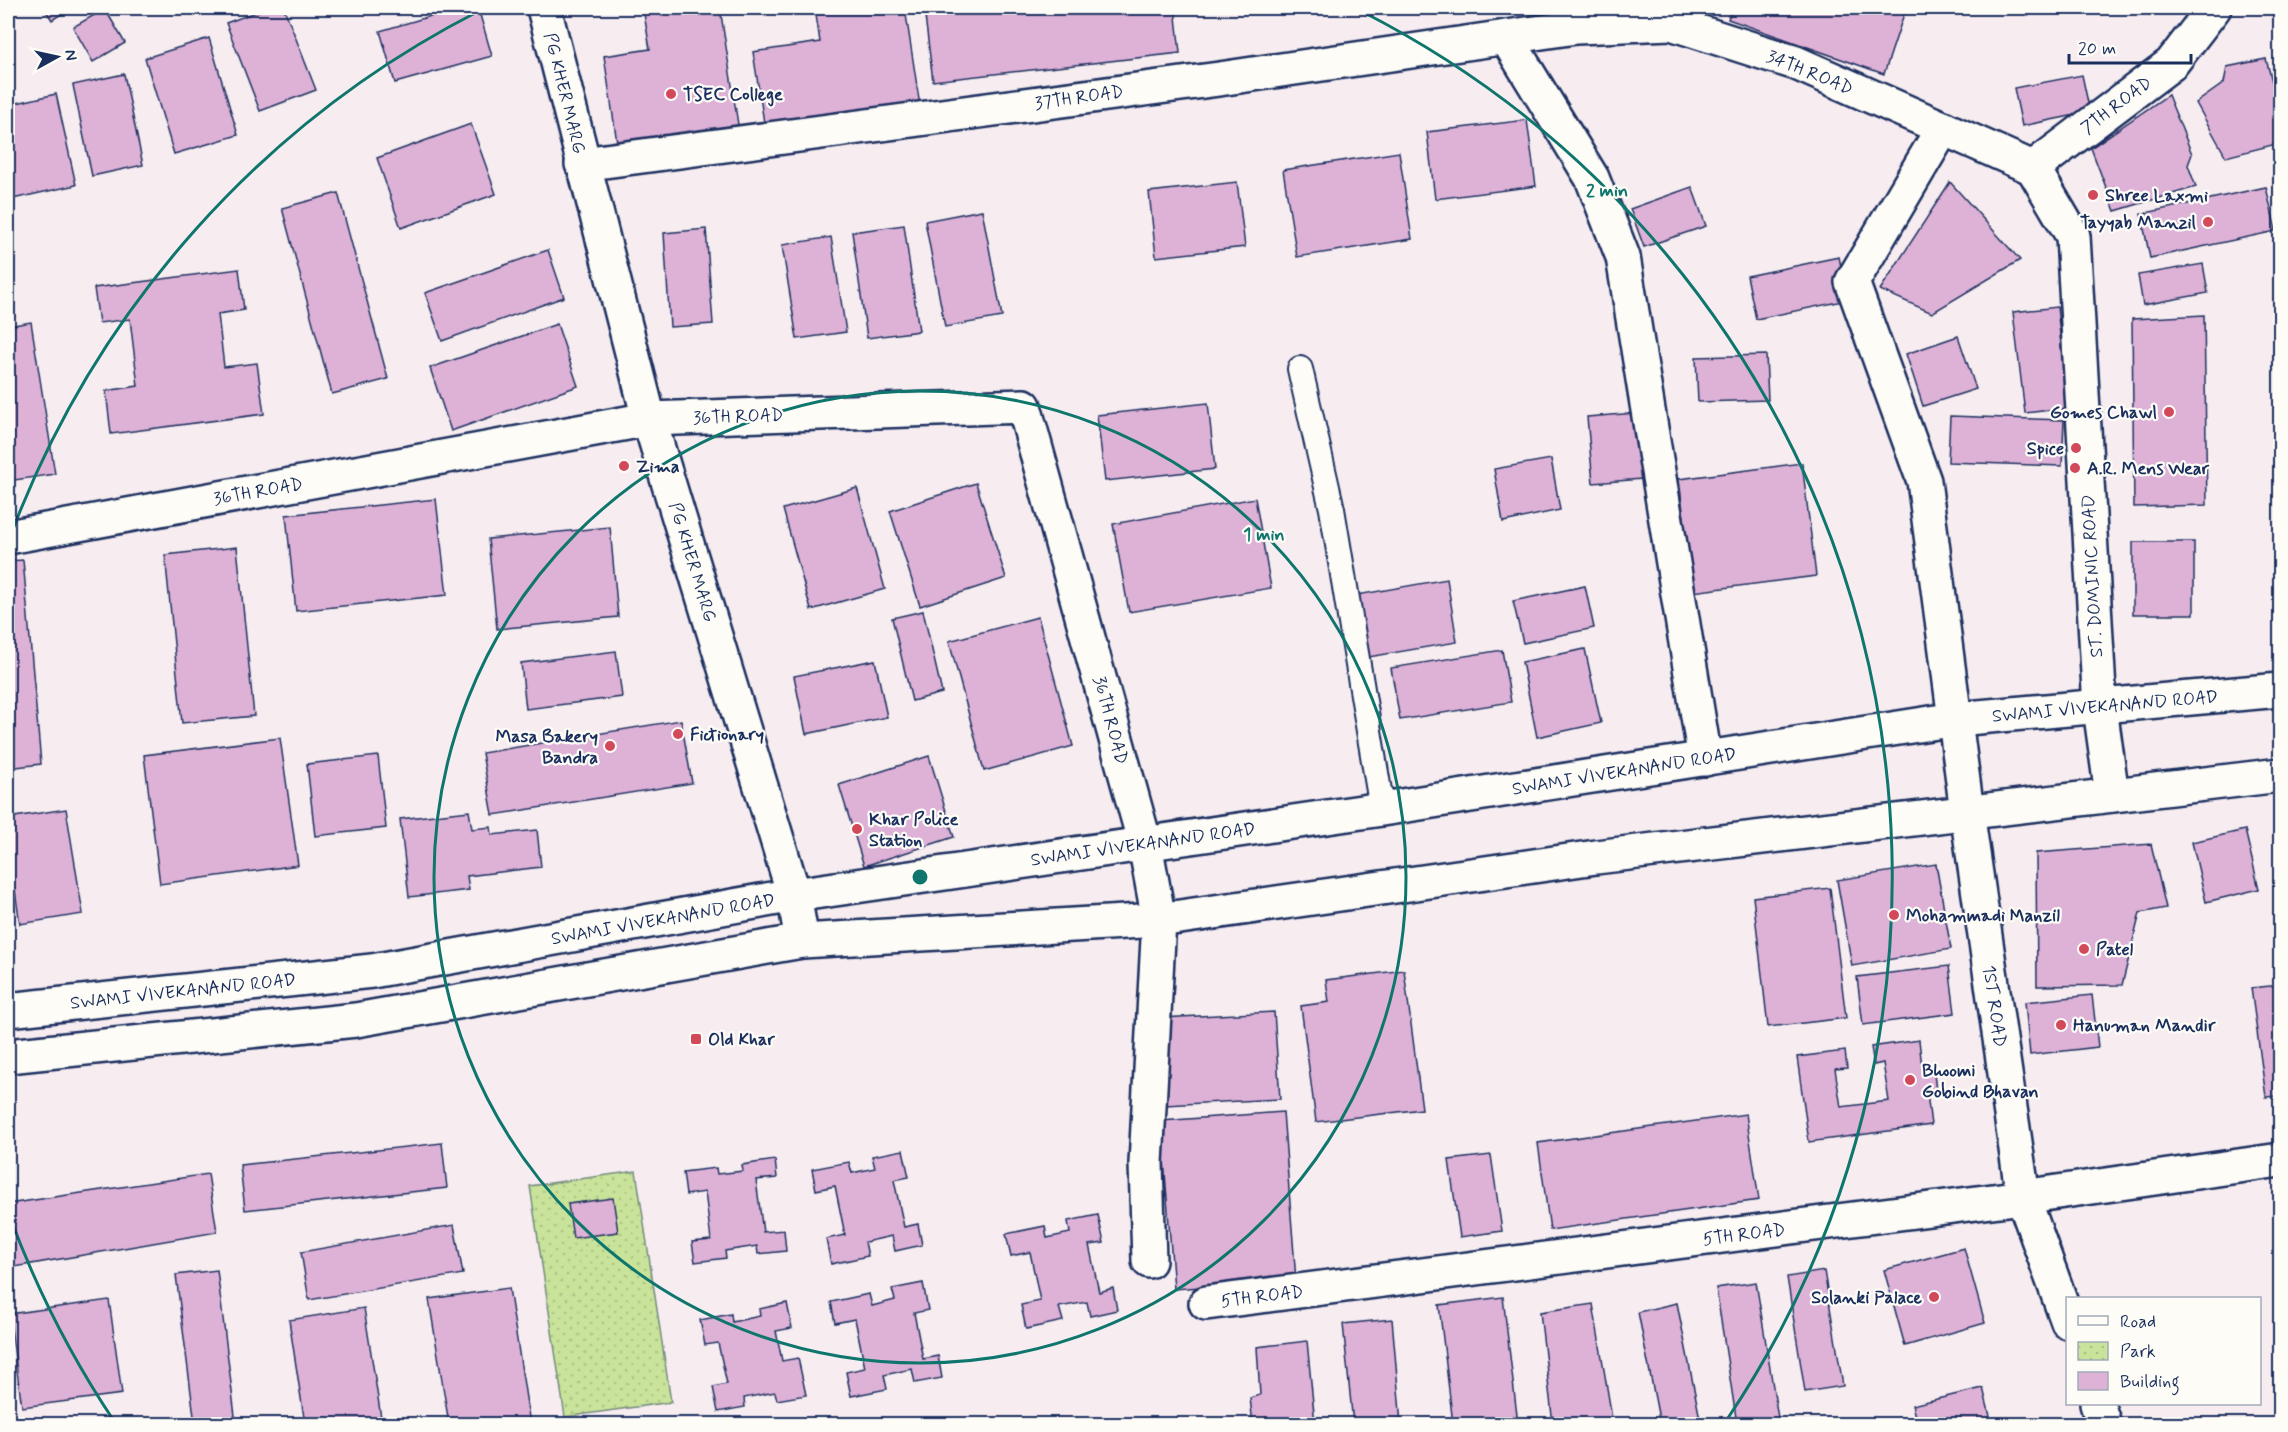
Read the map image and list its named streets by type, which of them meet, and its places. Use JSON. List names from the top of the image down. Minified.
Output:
{"streets":{"street":["34TH ROAD","PG KHER MARG","37TH ROAD","7TH ROAD","36TH ROAD","ST. DOMINIC ROAD","SWAMI VIVEKANAND ROAD","1ST ROAD","5TH ROAD"]},"crossings":[["34TH ROAD","37TH ROAD"],["34TH ROAD","7TH ROAD"],["34TH ROAD","ST. DOMINIC ROAD"],["34TH ROAD","1ST ROAD"],["PG KHER MARG","37TH ROAD"],["PG KHER MARG","36TH ROAD"],["PG KHER MARG","SWAMI VIVEKANAND ROAD"],["7TH ROAD","ST. DOMINIC ROAD"],["36TH ROAD","SWAMI VIVEKANAND ROAD"],["ST. DOMINIC ROAD","SWAMI VIVEKANAND ROAD"],["SWAMI VIVEKANAND ROAD","1ST ROAD"],["1ST ROAD","5TH ROAD"]],"places":{"other":["TSEC College","Shree Laxmi","Tayyab Manzil","Gomes Chawl","Spice","Zima","A.R. Mens Wear","Fictionary","Masa Bakery Bandra","Khar Police Station","Mohammadi Manzil","Patel","Hanuman Mandir","Bhoomi Gobind Bhavan","Solanki Palace"],"transit":["Old Khar"]},"legend":["Road","Park","Building"],"scale_bar":"20 m","north":"right","rings":["2 min","1 min"]}
